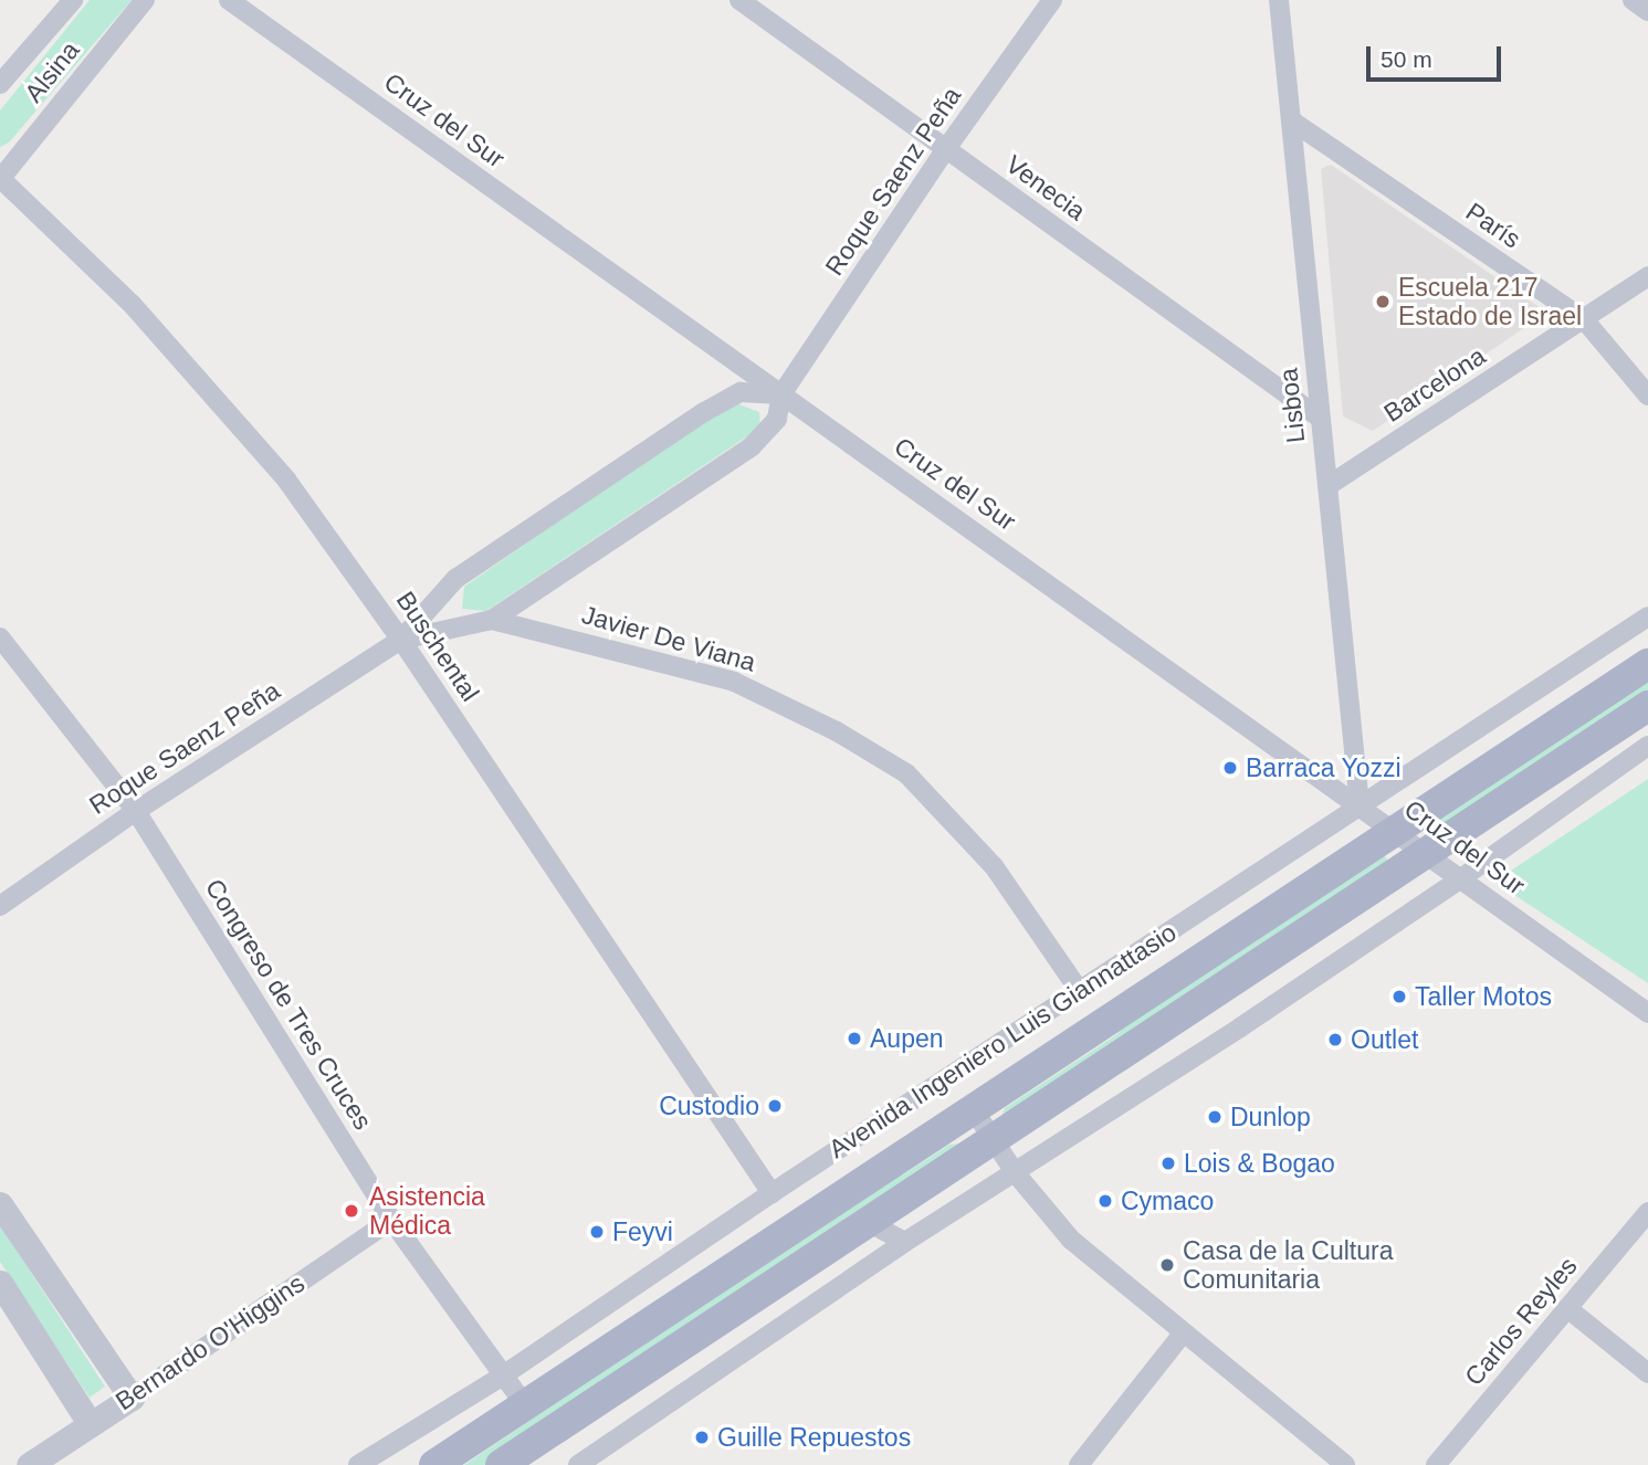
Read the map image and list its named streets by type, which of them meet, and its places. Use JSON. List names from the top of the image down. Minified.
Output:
{"streets":{"main road":["Avenida Ingeniero Luis Giannattasio"],"street":["Alsina","Cruz del Sur","Roque Saenz Peña","Venecia","París","Barcelona","Lisboa","Javier De Viana","Buschental","Congreso de Tres Cruces","Carlos Reyles","Bernardo O'Higgins"]},"crossings":[["Alsina","Buschental"],["Cruz del Sur","Roque Saenz Peña"],["Cruz del Sur","Lisboa"],["Cruz del Sur","Avenida Ingeniero Luis Giannattasio"],["Roque Saenz Peña","Venecia"],["Roque Saenz Peña","Javier De Viana"],["Roque Saenz Peña","Buschental"],["Roque Saenz Peña","Congreso de Tres Cruces"],["Venecia","Lisboa"],["París","Barcelona"],["París","Lisboa"],["Barcelona","Lisboa"],["Lisboa","Avenida Ingeniero Luis Giannattasio"],["Javier De Viana","Avenida Ingeniero Luis Giannattasio"],["Buschental","Avenida Ingeniero Luis Giannattasio"],["Congreso de Tres Cruces","Avenida Ingeniero Luis Giannattasio"],["Congreso de Tres Cruces","Bernardo O'Higgins"]],"places":["Escuela 217 Estado de Israel","Barraca Yozzi","Taller Motos","Aupen","Outlet","Custodio","Dunlop","Lois & Bogao","Cymaco","Asistencia Médica","Feyvi","Casa de la Cultura Comunitaria","Guille Repuestos"],"scale_bar":"50 m"}
